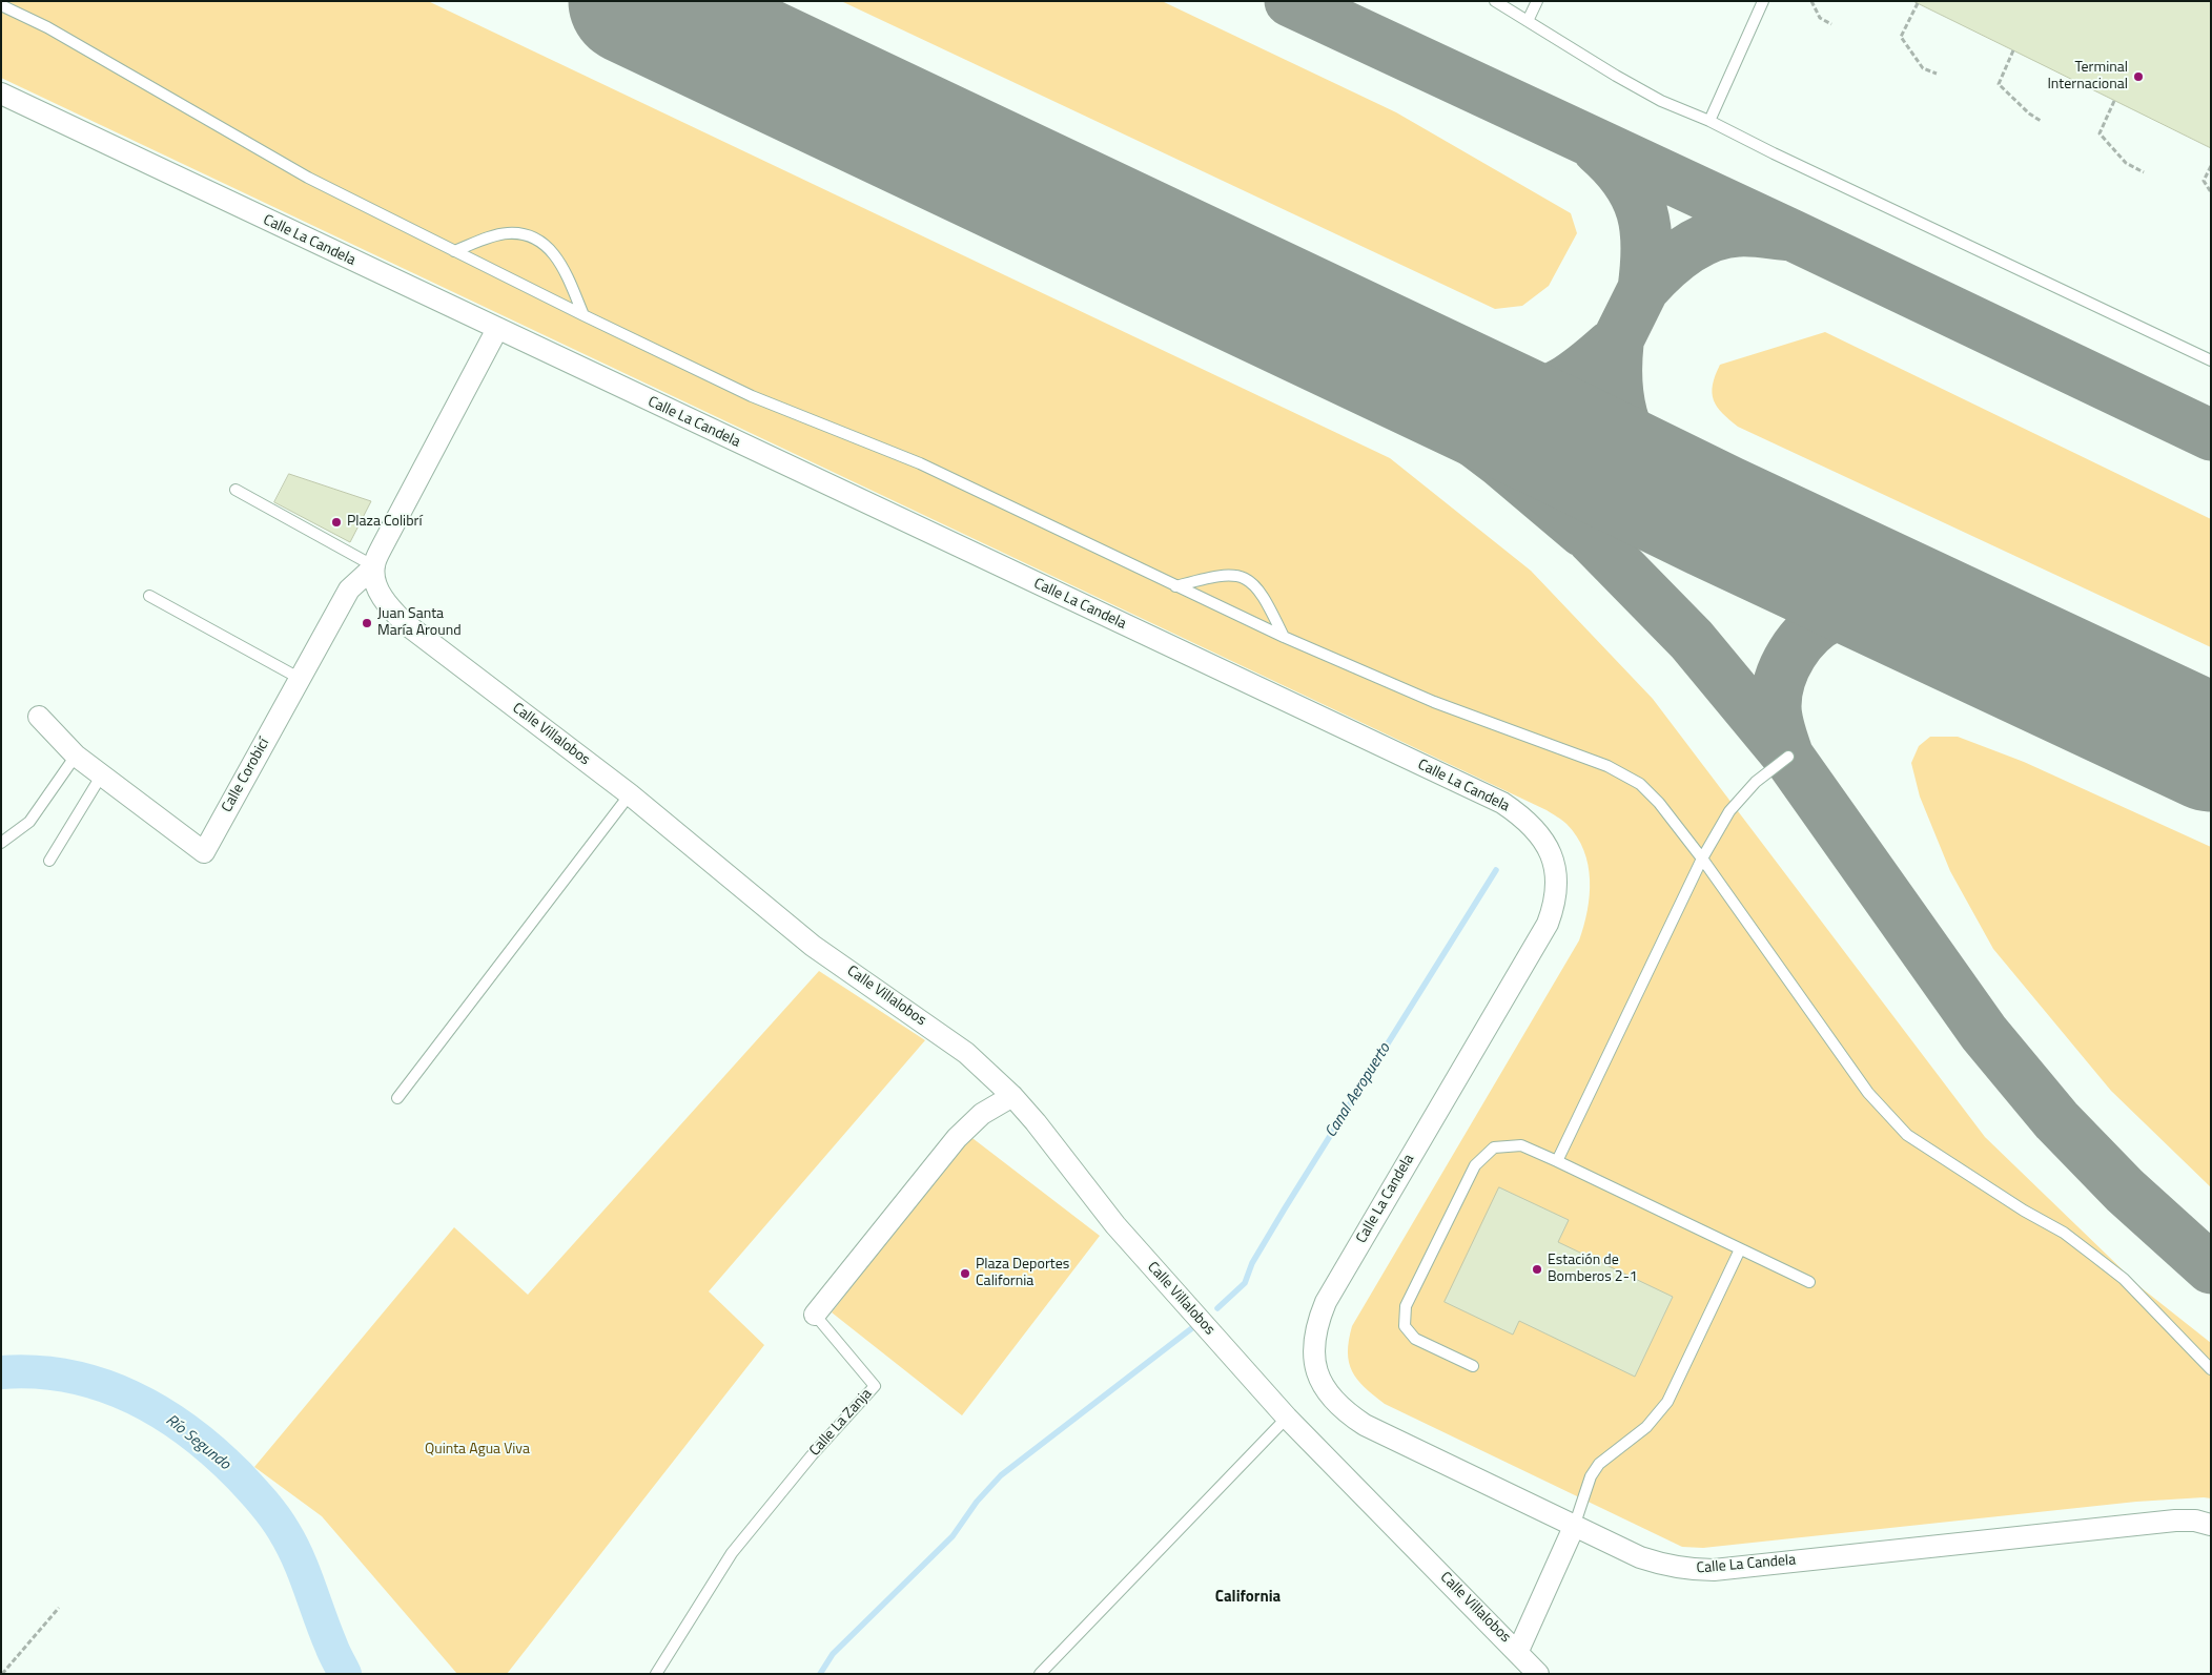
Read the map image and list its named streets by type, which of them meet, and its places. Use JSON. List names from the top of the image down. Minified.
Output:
{"streets":{"street":["Calle La Candela","Calle Villalobos","Calle Corobicí","Calle La Zanja"]},"crossings":[["Calle Villalobos","Calle Corobicí"],["Calle Villalobos","Calle La Zanja"]],"districts":["California"],"water":["Canal Aeropuerto","Río Segundo"],"parks":["Quinta Agua Viva"],"places":["Terminal Internacional","Plaza Colibrí","Juan Santa María Around","Estación de Bomberos 2-1","Plaza Deportes California"]}
